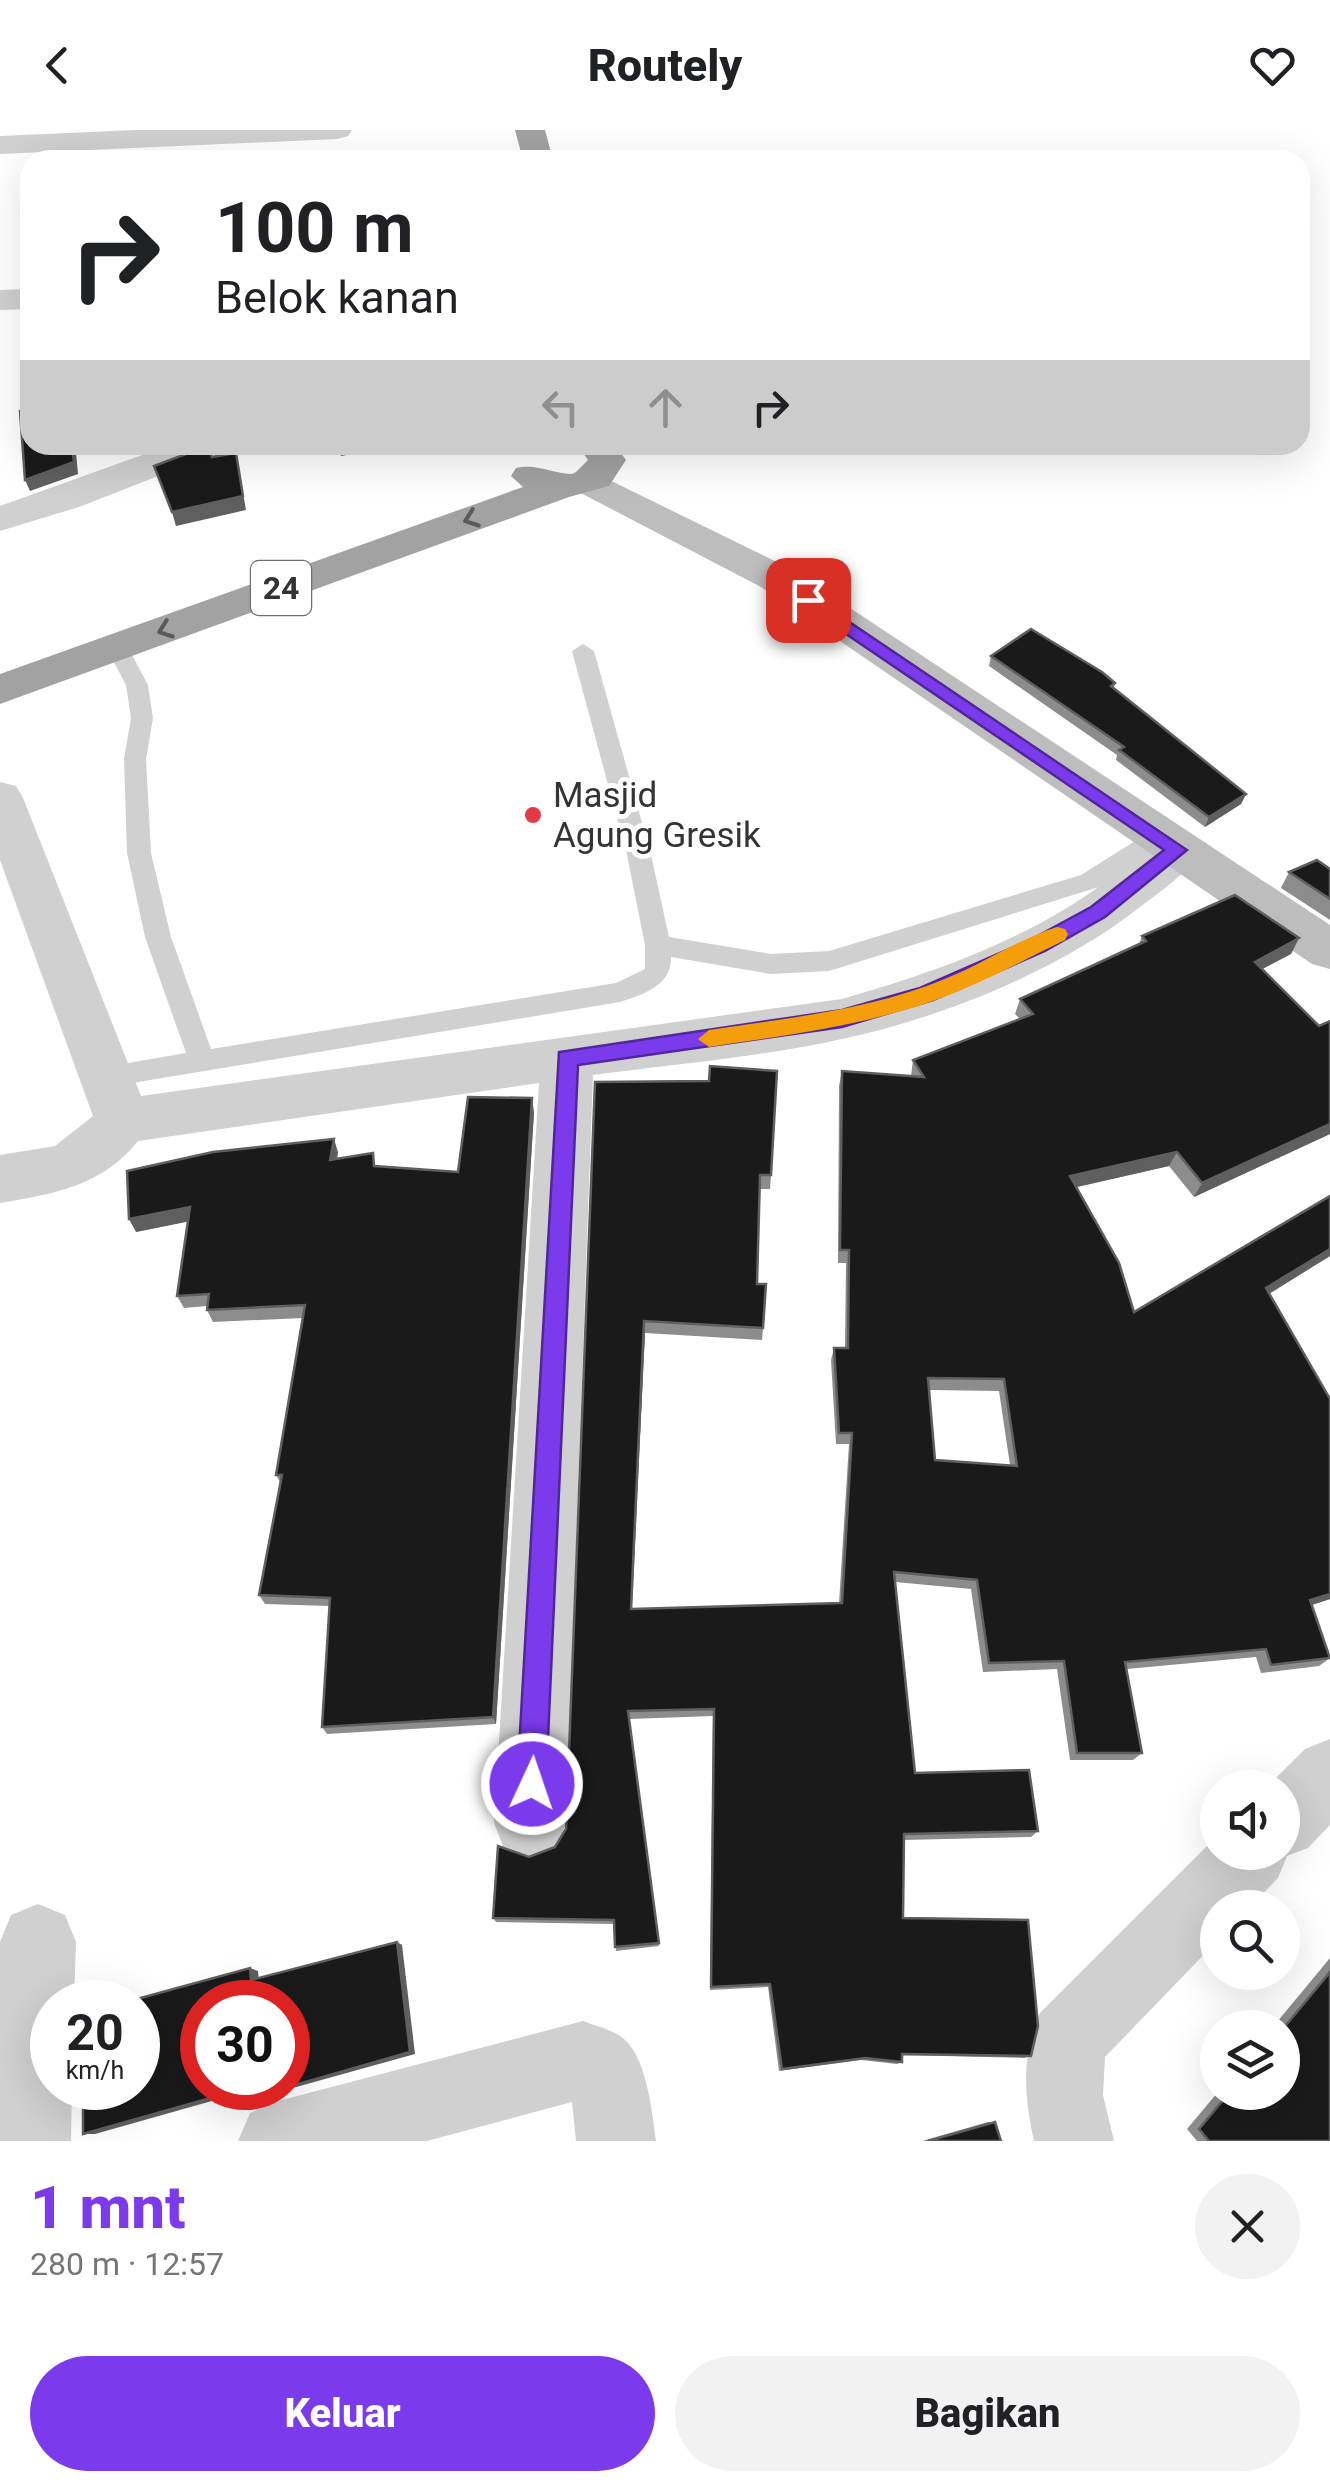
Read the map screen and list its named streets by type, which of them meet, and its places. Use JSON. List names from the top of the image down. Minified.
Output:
{"streets":{"highway":["24"]},"places":["Masjid Agung Gresik"],"page":{"header":"Routely","turn":["100 m","Belok kanan"],"speed":"20 km/h","limit":"30","heading":["1 mnt","280 m · 12:57"],"buttons":["Keluar","Bagikan"]}}
